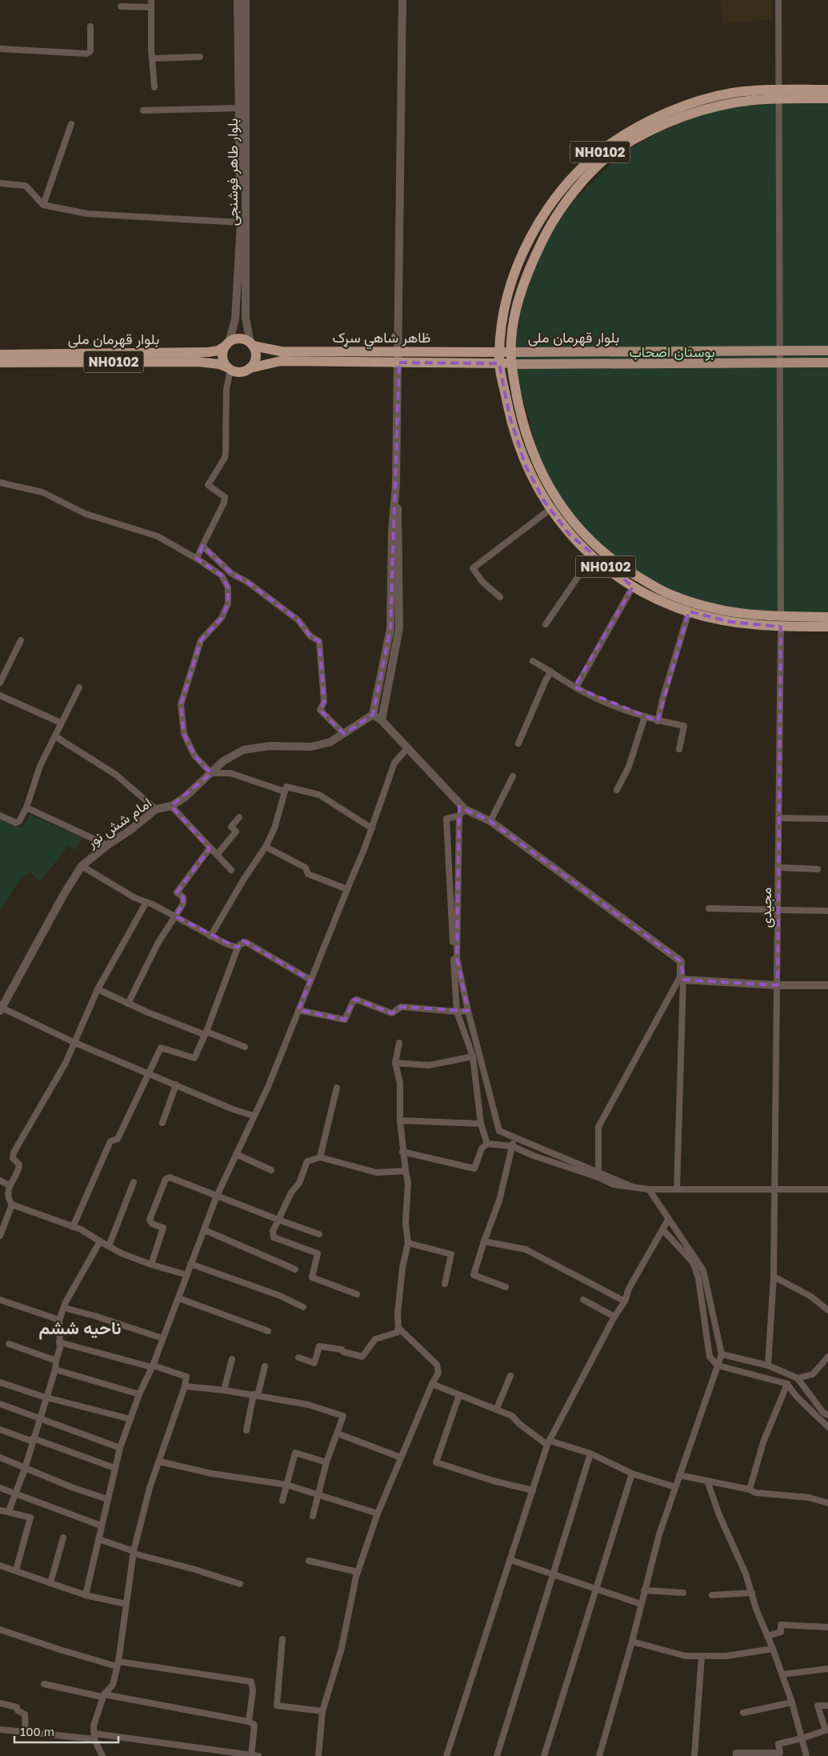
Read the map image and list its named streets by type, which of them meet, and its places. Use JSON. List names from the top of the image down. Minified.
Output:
{"streets":{"highway":["NH0102","ظاهر شاهي سړک","بلوار قهرمان ملی"],"street":["بلوار طاهر فوشنجی","امام شش نور","مجیدی"]},"crossings":[["NH0102","بلوار طاهر فوشنجی"],["NH0102","ظاهر شاهي سړک"],["NH0102","بلوار قهرمان ملی"],["NH0102","مجیدی"],["بلوار طاهر فوشنجی","ظاهر شاهي سړک"],["بلوار طاهر فوشنجی","بلوار قهرمان ملی"],["ظاهر شاهي سړک","بلوار قهرمان ملی"],["بلوار قهرمان ملی","مجیدی"]],"districts":["ناحیه ششم"],"parks":["بوستان اصحاب"],"scale_bar":"100 m"}
